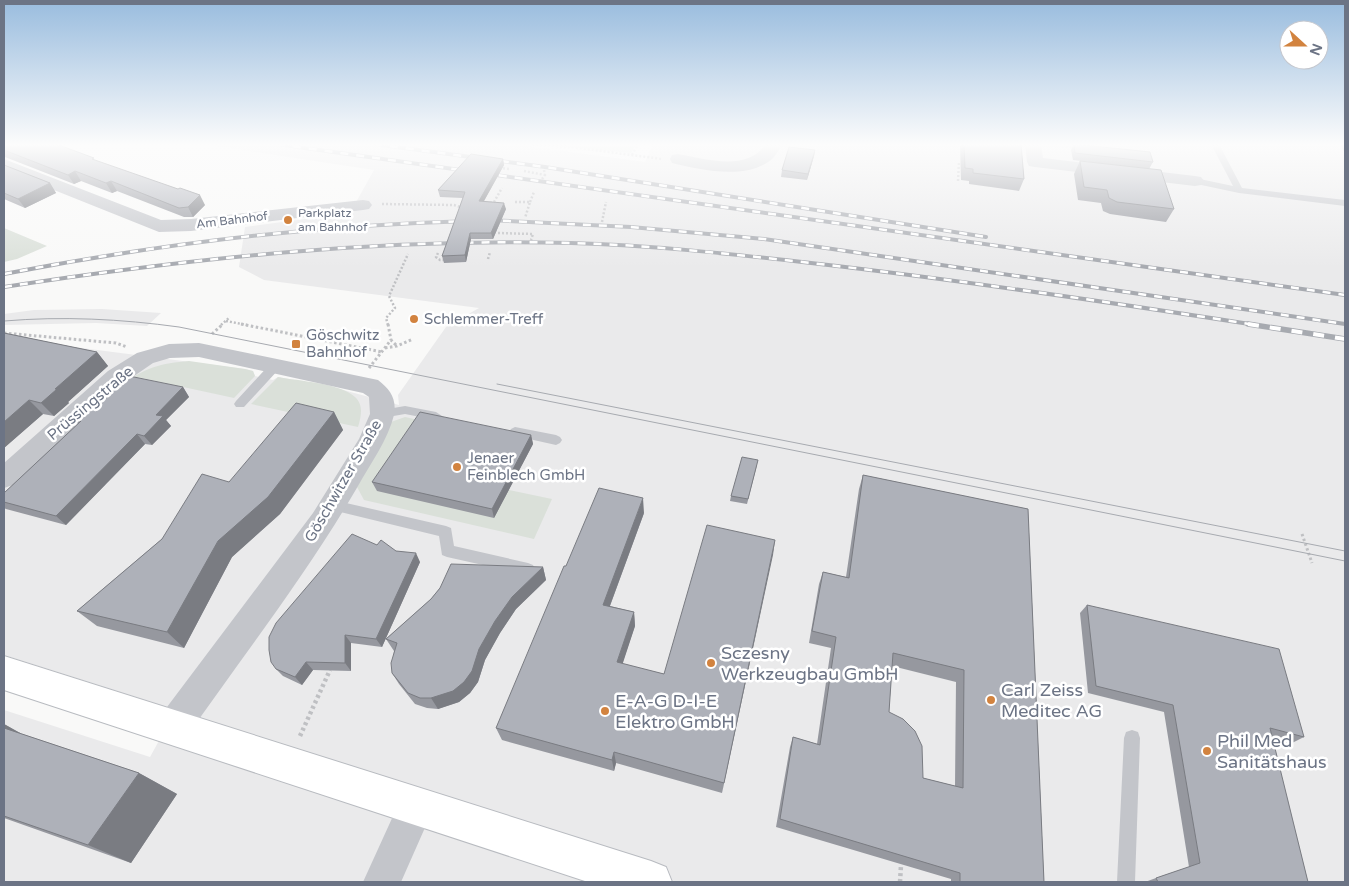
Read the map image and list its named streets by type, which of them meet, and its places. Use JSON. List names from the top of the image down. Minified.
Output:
{"streets":{"street":["Am Bahnhof","Prüssingstraße","Göschwitzer Straße"]},"crossings":[["Prüssingstraße","Göschwitzer Straße"]],"places":{"other":["Parkplatz am Bahnhof","Schlemmer-Treff","Jenaer Feinblech GmbH","Sczesny Werkzeugbau GmbH","Carl Zeiss Meditec AG","E-A-G D-I-E Elektro GmbH","Phil Med Sanitätshaus"],"transit":["Göschwitz Bahnhof"]},"north":"right"}
